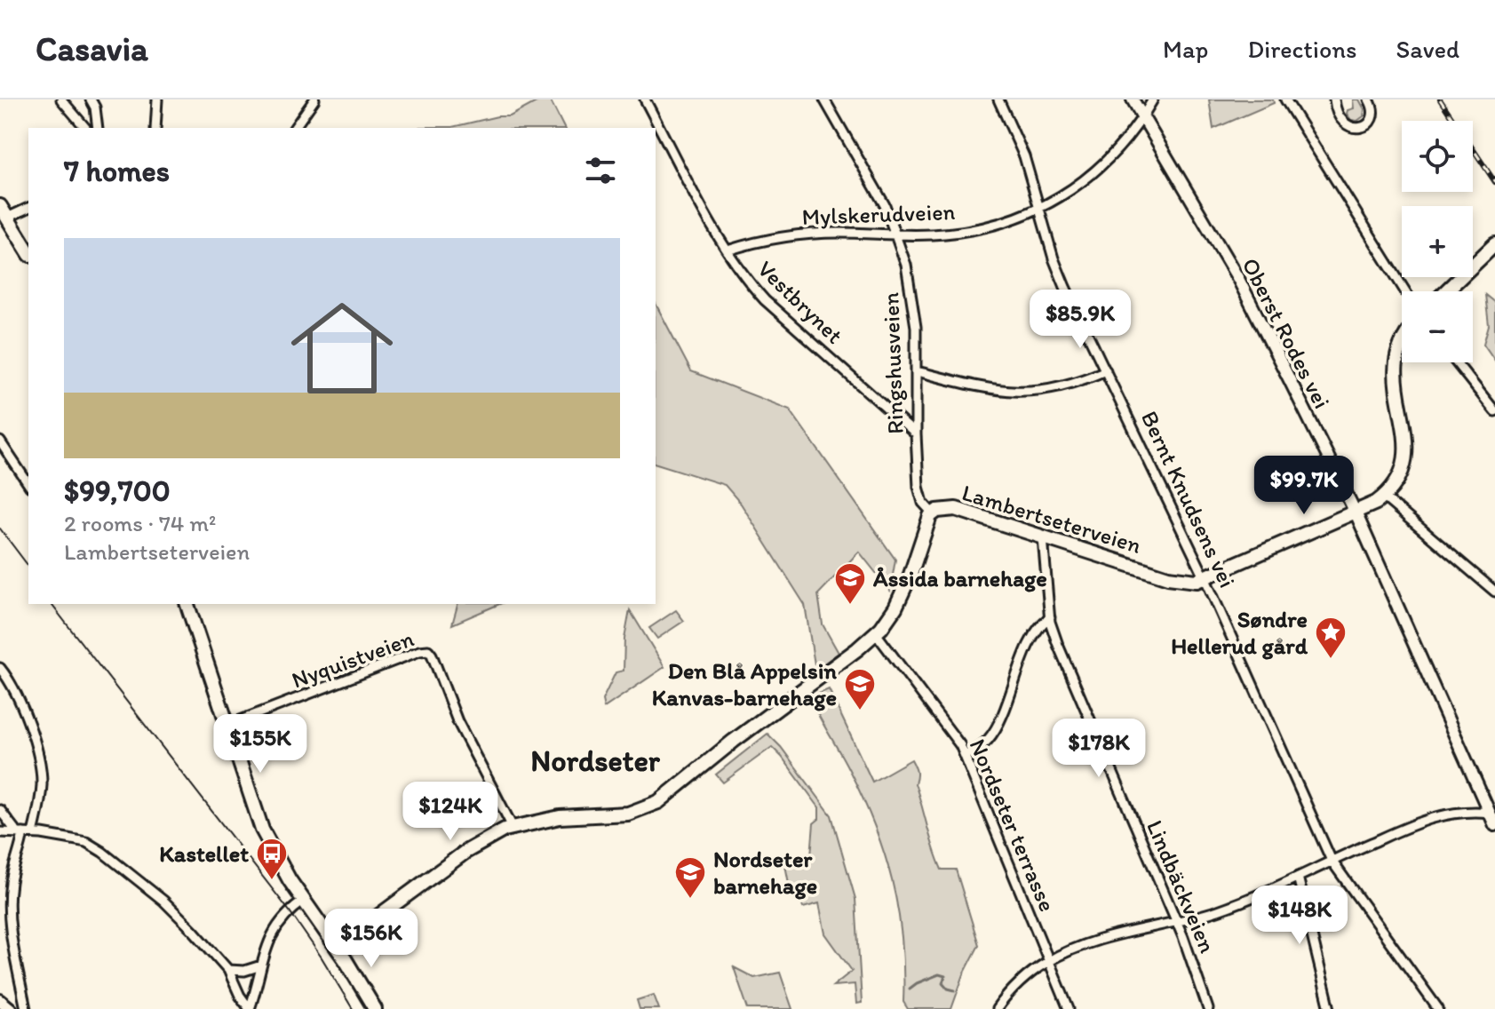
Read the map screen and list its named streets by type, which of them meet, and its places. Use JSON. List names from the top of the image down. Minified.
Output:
{"streets":{"main road":["Lambertseterveien"],"street":["Mylskerudveien","Vestbrynet","Oberst Rodes vei","Ringshusveien","Bernt Knudsens vei","Nyquistveien","Nordseter terrasse","Lindbäckveien"]},"crossings":[["Mylskerudveien","Vestbrynet"],["Mylskerudveien","Oberst Rodes vei"],["Mylskerudveien","Ringshusveien"],["Mylskerudveien","Bernt Knudsens vei"],["Vestbrynet","Ringshusveien"],["Oberst Rodes vei","Lambertseterveien"],["Ringshusveien","Lambertseterveien"],["Bernt Knudsens vei","Lambertseterveien"],["Lambertseterveien","Nyquistveien"],["Lambertseterveien","Nordseter terrasse"],["Lambertseterveien","Lindbäckveien"]],"districts":["Nordseter"],"places":{"school or university":["Åssida barnehage","Den Blå Appelsin Kanvas-barnehage","Nordseter barnehage"],"place":["Søndre Hellerud gård"],"bus stop":["Kastellet"]},"page":{"header":"Casavia","nav":["Map","Directions","Saved"],"map_buttons":["+","−"],"heading":"7 homes","list":[{"name":"$99,700","note":"2 rooms · 74 m² · Lambertseterveien"}],"price":["$85.9K","$99.7K","$155K","$178K","$124K","$148K","$156K"]}}
